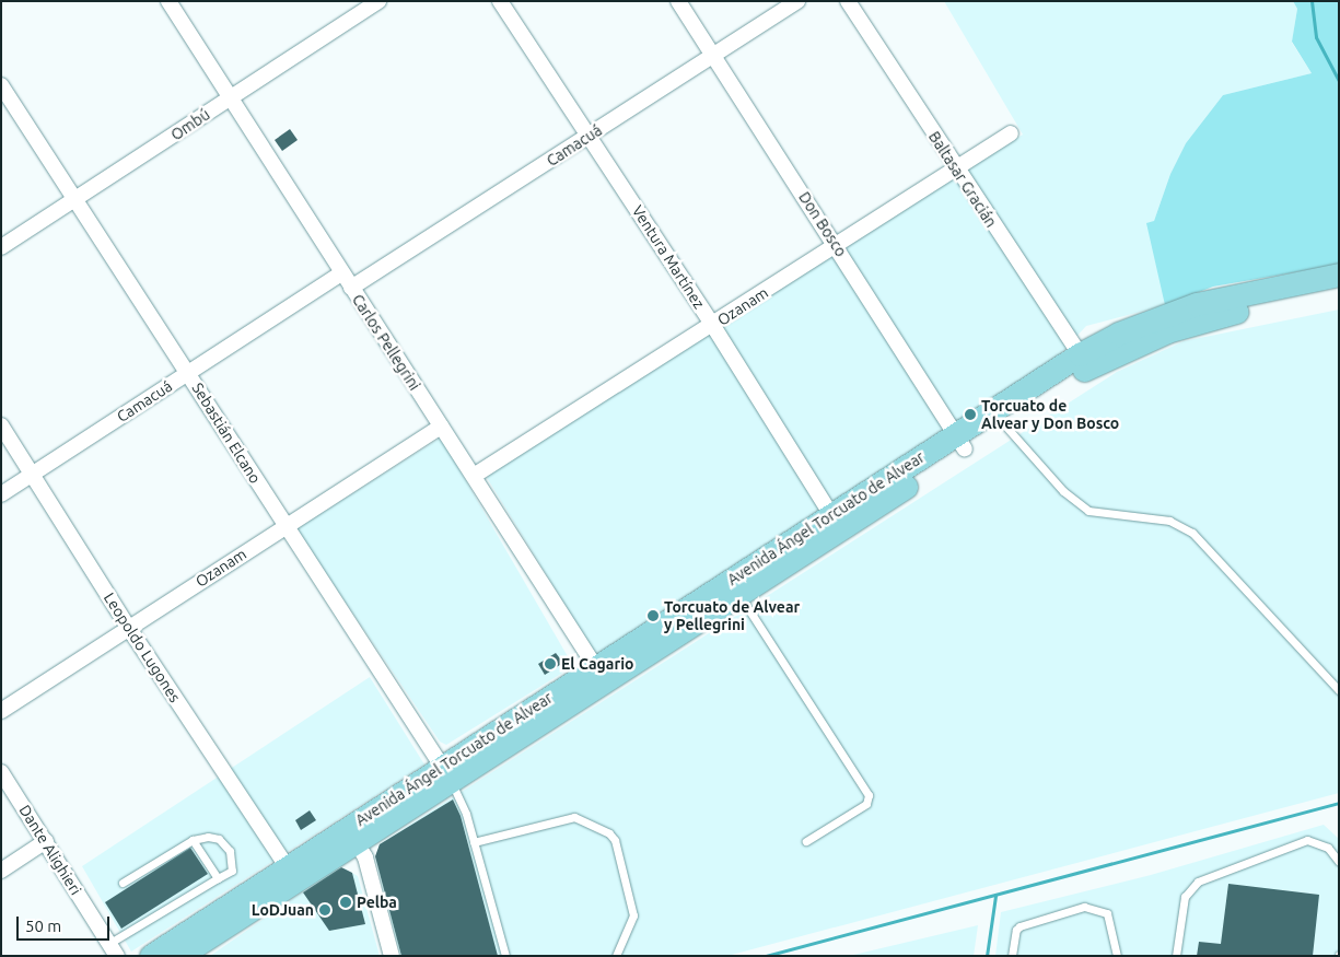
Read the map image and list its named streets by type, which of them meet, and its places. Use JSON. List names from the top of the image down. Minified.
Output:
{"streets":{"main road":["Avenida Ángel Torcuato de Alvear"],"street":["Ombú","Camacuá","Baltasar Gracián","Don Bosco","Ventura Martínez","Ozanam","Carlos Pellegrini","Sebastián Elcano","Leopoldo Lugones","Dante Alighieri"]},"crossings":[["Ombú","Carlos Pellegrini"],["Ombú","Sebastián Elcano"],["Camacuá","Don Bosco"],["Camacuá","Ventura Martínez"],["Camacuá","Carlos Pellegrini"],["Camacuá","Sebastián Elcano"],["Camacuá","Leopoldo Lugones"],["Baltasar Gracián","Ozanam"],["Baltasar Gracián","Avenida Ángel Torcuato de Alvear"],["Don Bosco","Ozanam"],["Don Bosco","Avenida Ángel Torcuato de Alvear"],["Ventura Martínez","Ozanam"],["Ventura Martínez","Avenida Ángel Torcuato de Alvear"],["Ozanam","Carlos Pellegrini"],["Ozanam","Sebastián Elcano"],["Ozanam","Leopoldo Lugones"],["Carlos Pellegrini","Avenida Ángel Torcuato de Alvear"],["Sebastián Elcano","Avenida Ángel Torcuato de Alvear"],["Avenida Ángel Torcuato de Alvear","Leopoldo Lugones"]],"places":["Torcuato de Alvear y Don Bosco","Torcuato de Alvear y Pellegrini","El Cagario","Pelba","LoDJuan"],"scale_bar":"50 m"}
